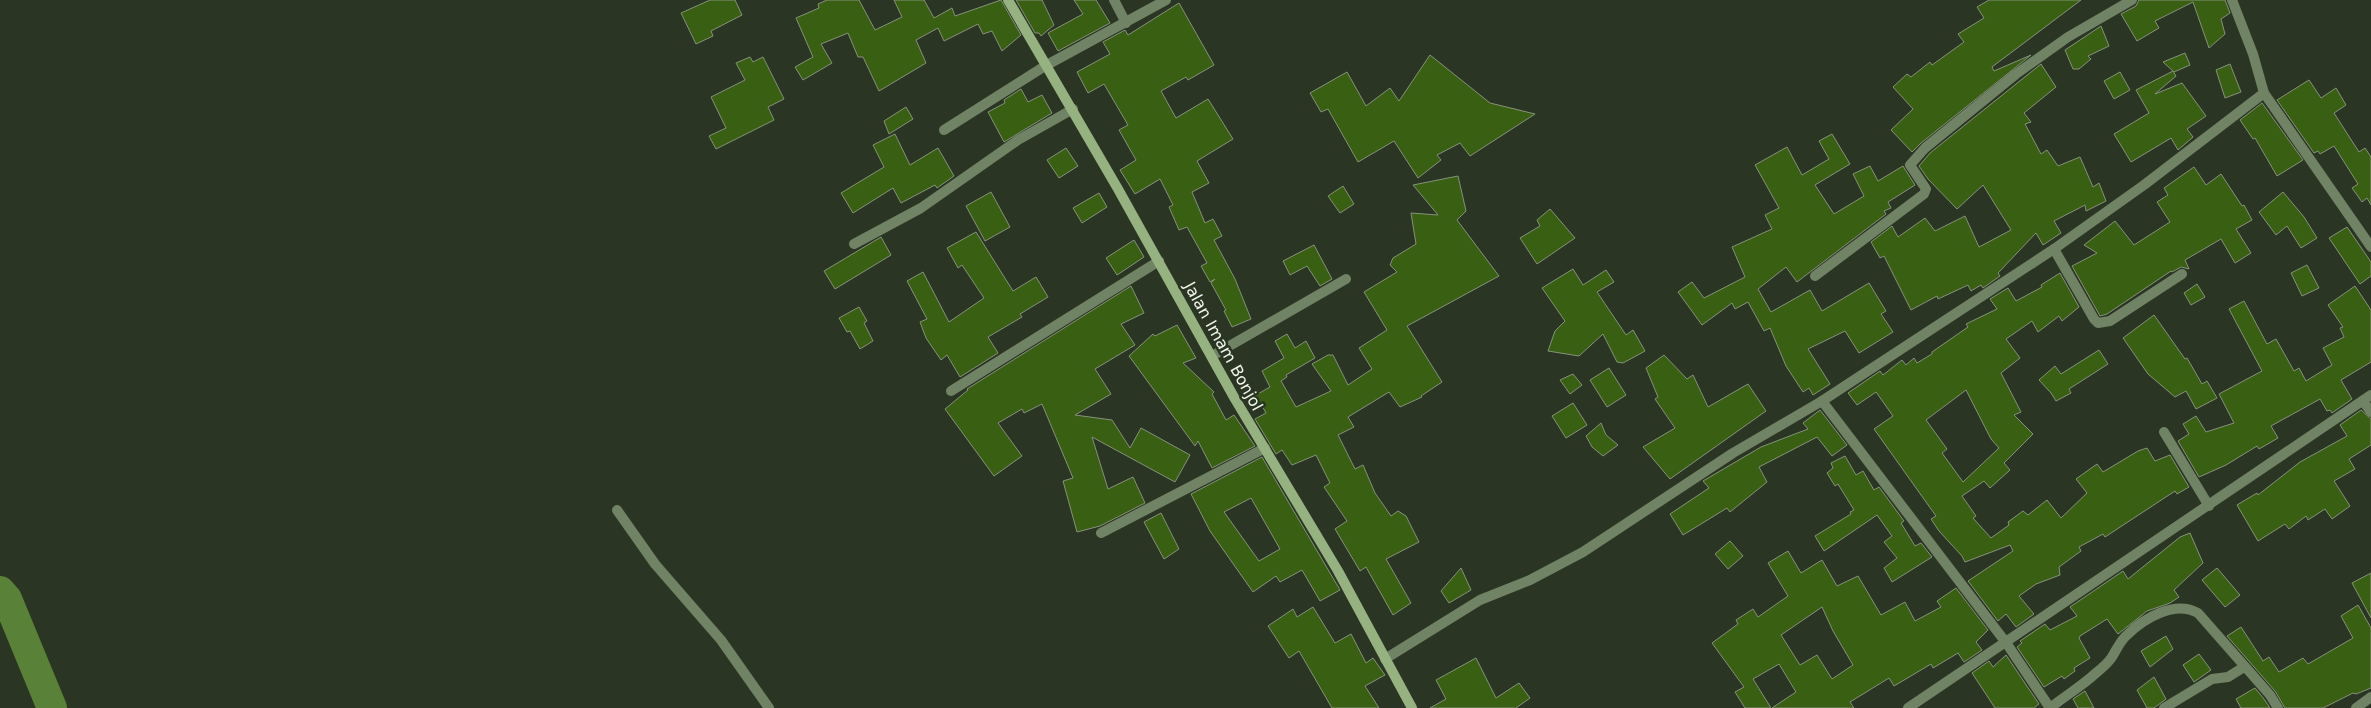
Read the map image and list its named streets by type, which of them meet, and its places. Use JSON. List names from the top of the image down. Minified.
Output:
{"streets":{"main road":["Jalan Imam Bonjol"]}}
